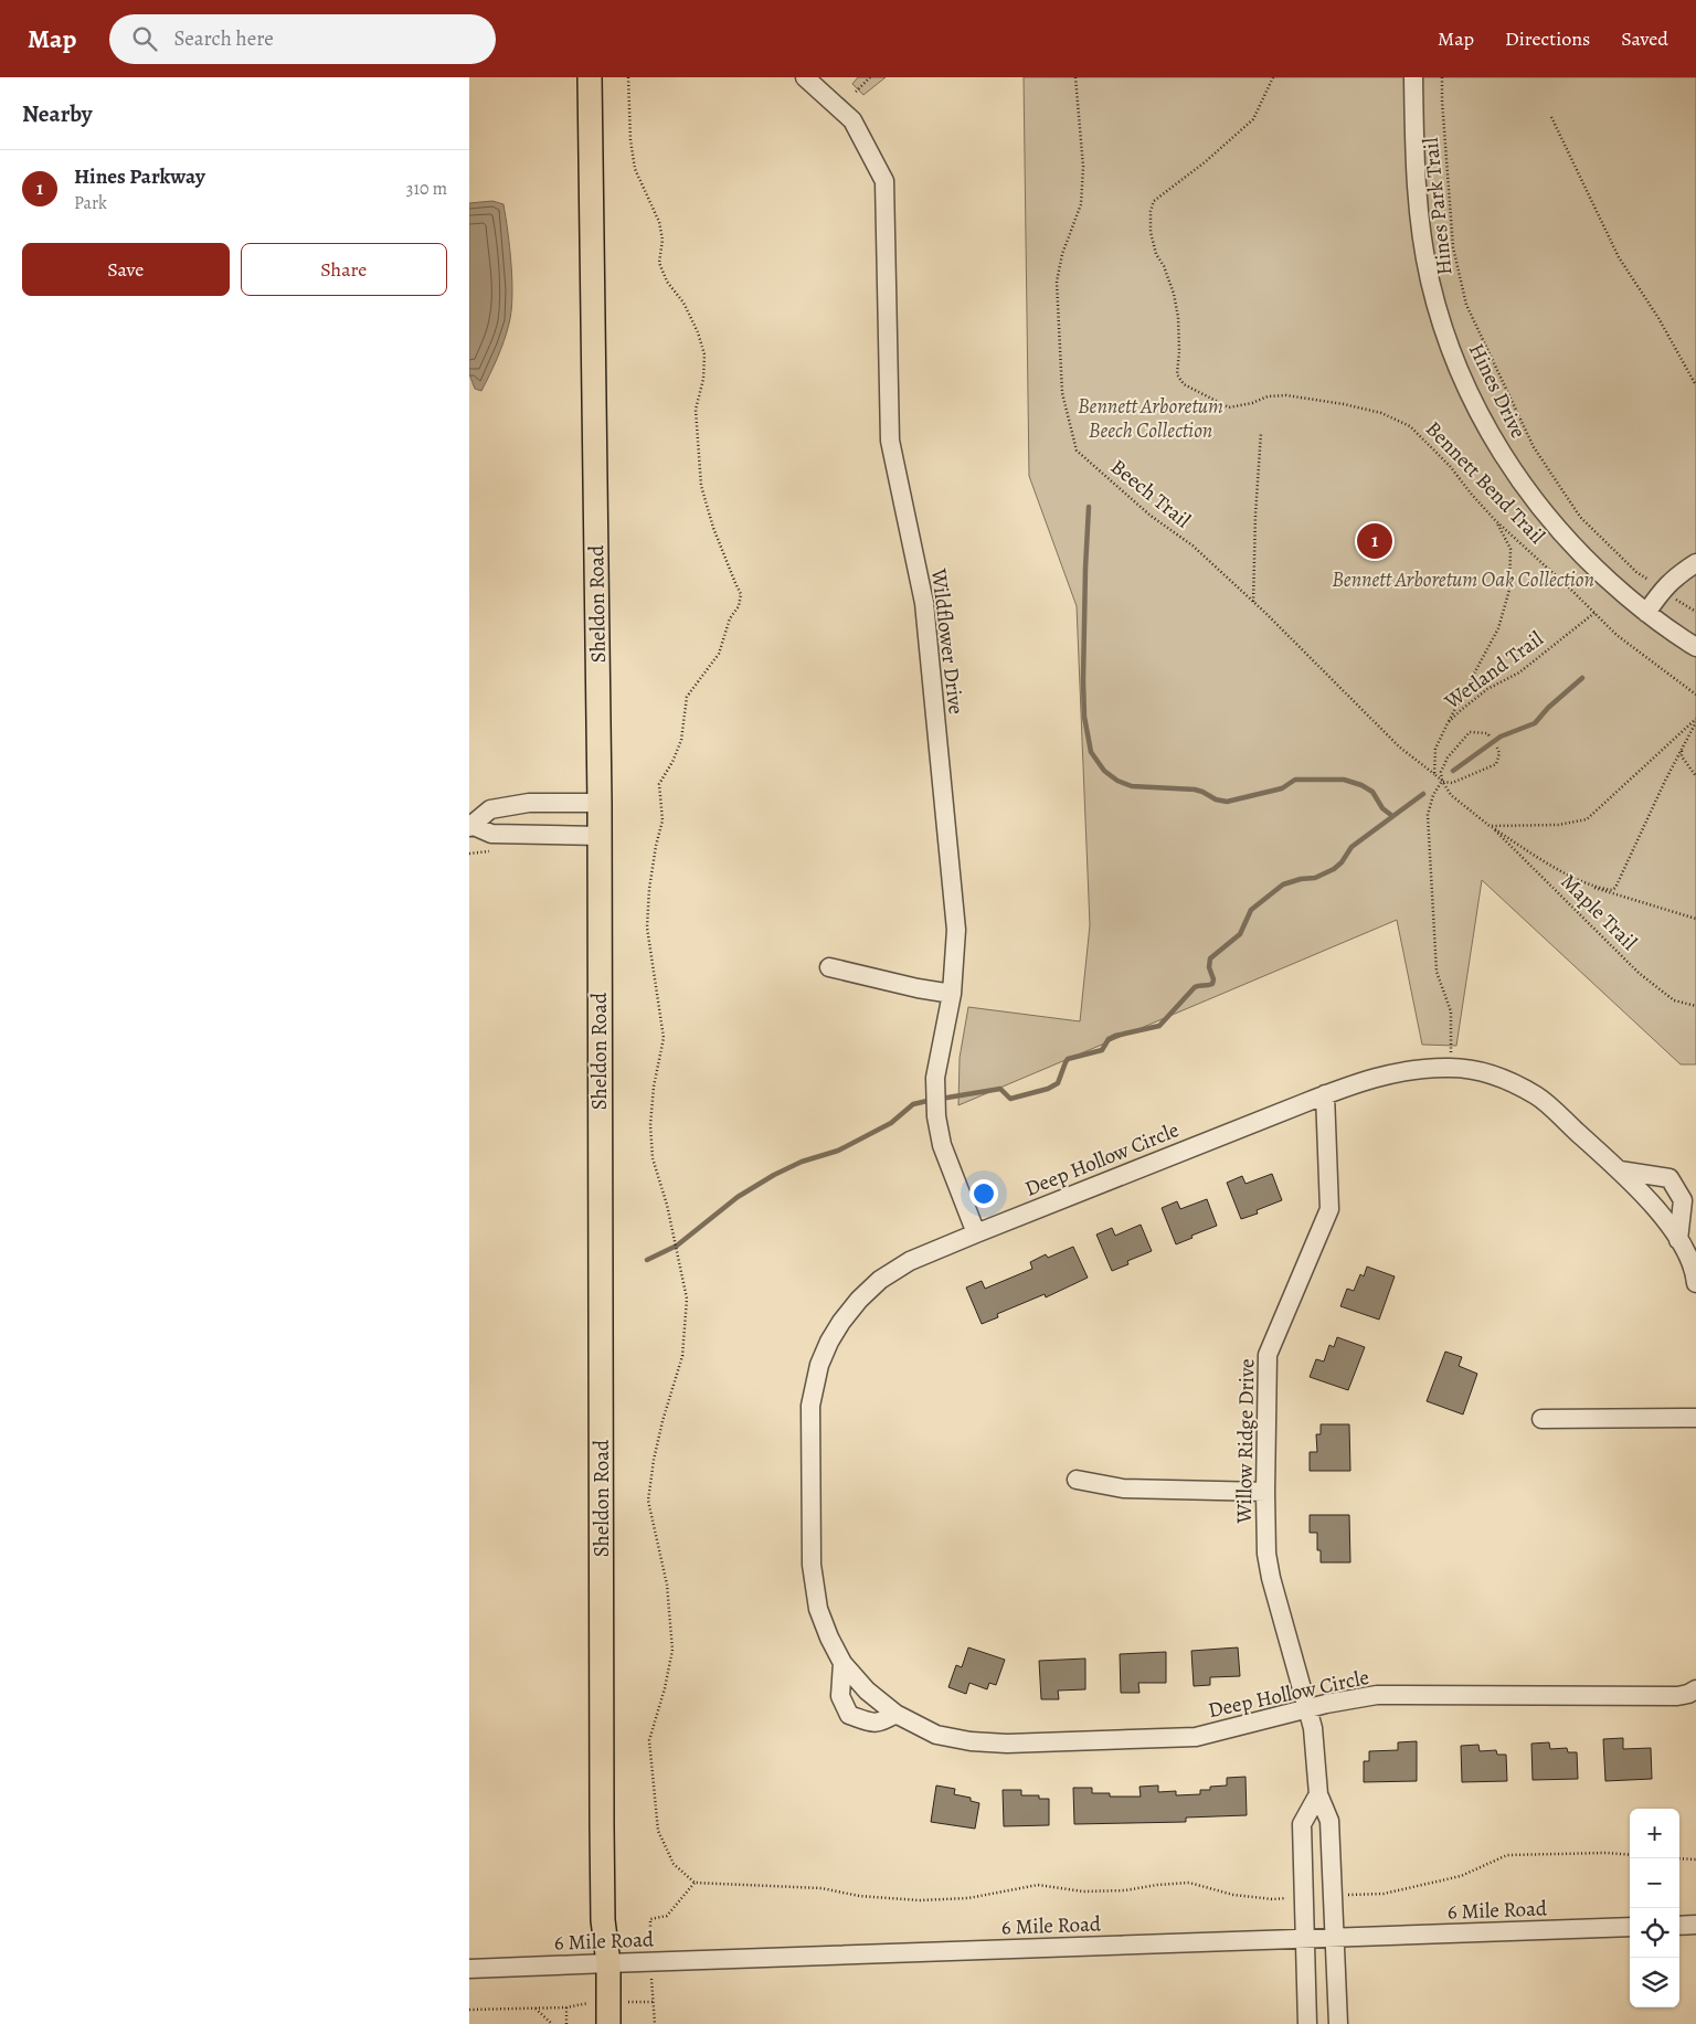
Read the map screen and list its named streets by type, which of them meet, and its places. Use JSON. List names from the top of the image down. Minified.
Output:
{"streets":{"main road":["Sheldon Road"],"street":["Hines Drive","Wildflower Drive","Deep Hollow Circle","Willow Ridge Drive","6 Mile Road"],"path":["Hines Park Trail","Bennett Bend Trail","Beech Trail","Wetland Trail","Maple Trail"]},"crossings":[["Bennett Bend Trail","Wetland Trail"],["Beech Trail","Wetland Trail"],["Sheldon Road","6 Mile Road"],["Wildflower Drive","Deep Hollow Circle"],["Deep Hollow Circle","Willow Ridge Drive"],["Willow Ridge Drive","6 Mile Road"]],"parks":["Bennett Arboretum Beech Collection","Bennett Arboretum Oak Collection"],"page":{"header":"Map","search":"Search here","nav":["Map","Directions","Saved"],"heading":"Nearby","list":[{"mark":"1","name":"Hines Parkway","note":"Park","value":"310 m"}],"buttons":["Save","Share"],"pins":"1","map_buttons":["+","−"]}}
